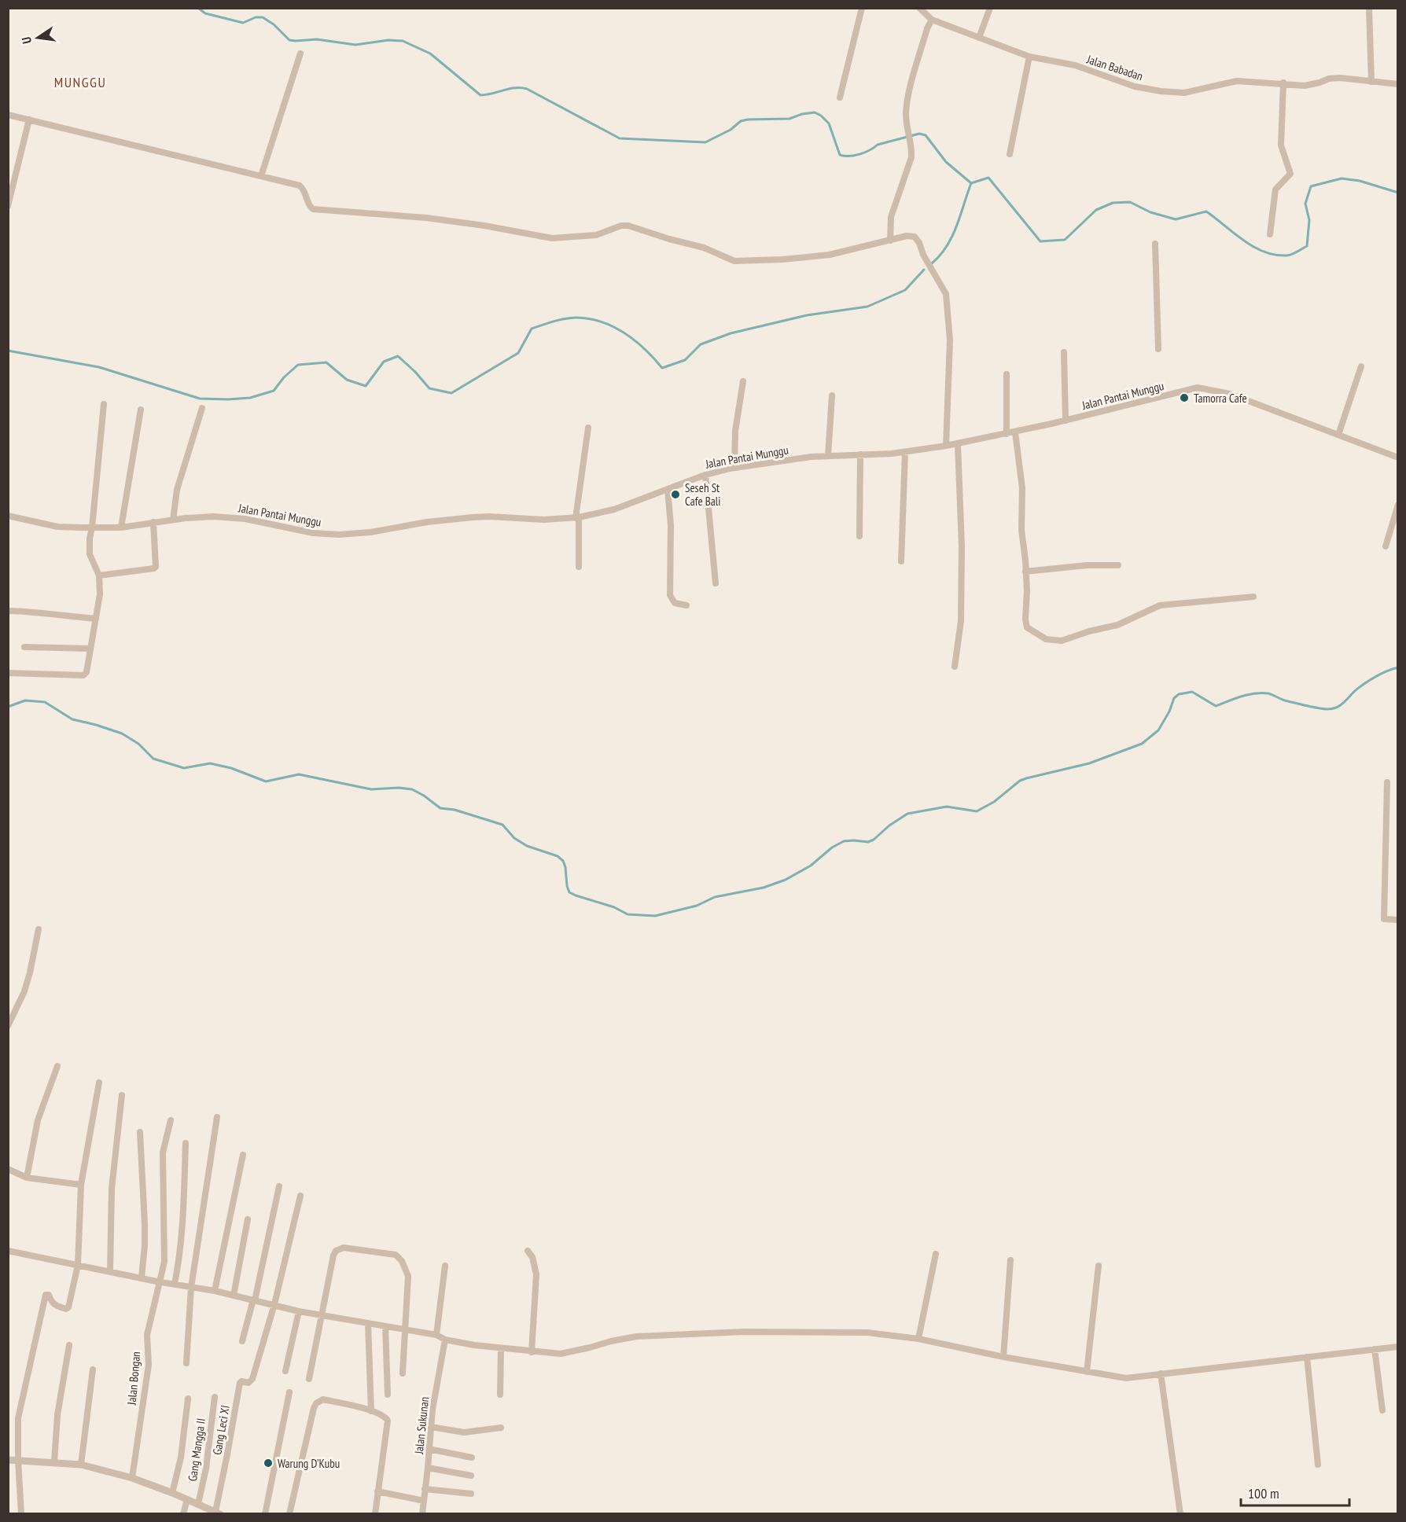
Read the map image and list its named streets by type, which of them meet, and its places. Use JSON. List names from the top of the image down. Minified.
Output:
{"streets":{"street":["Jalan Babadan","Jalan Pantai Munggu","Jalan Bongan","Jalan Sukunan","Gang Leci XI","Gang Mangga II"]},"districts":["MUNGGU"],"places":["Tamorra Cafe","Seseh St Cafe Bali","Warung D'Kubu"],"scale_bar":"100 m","north":"left"}
